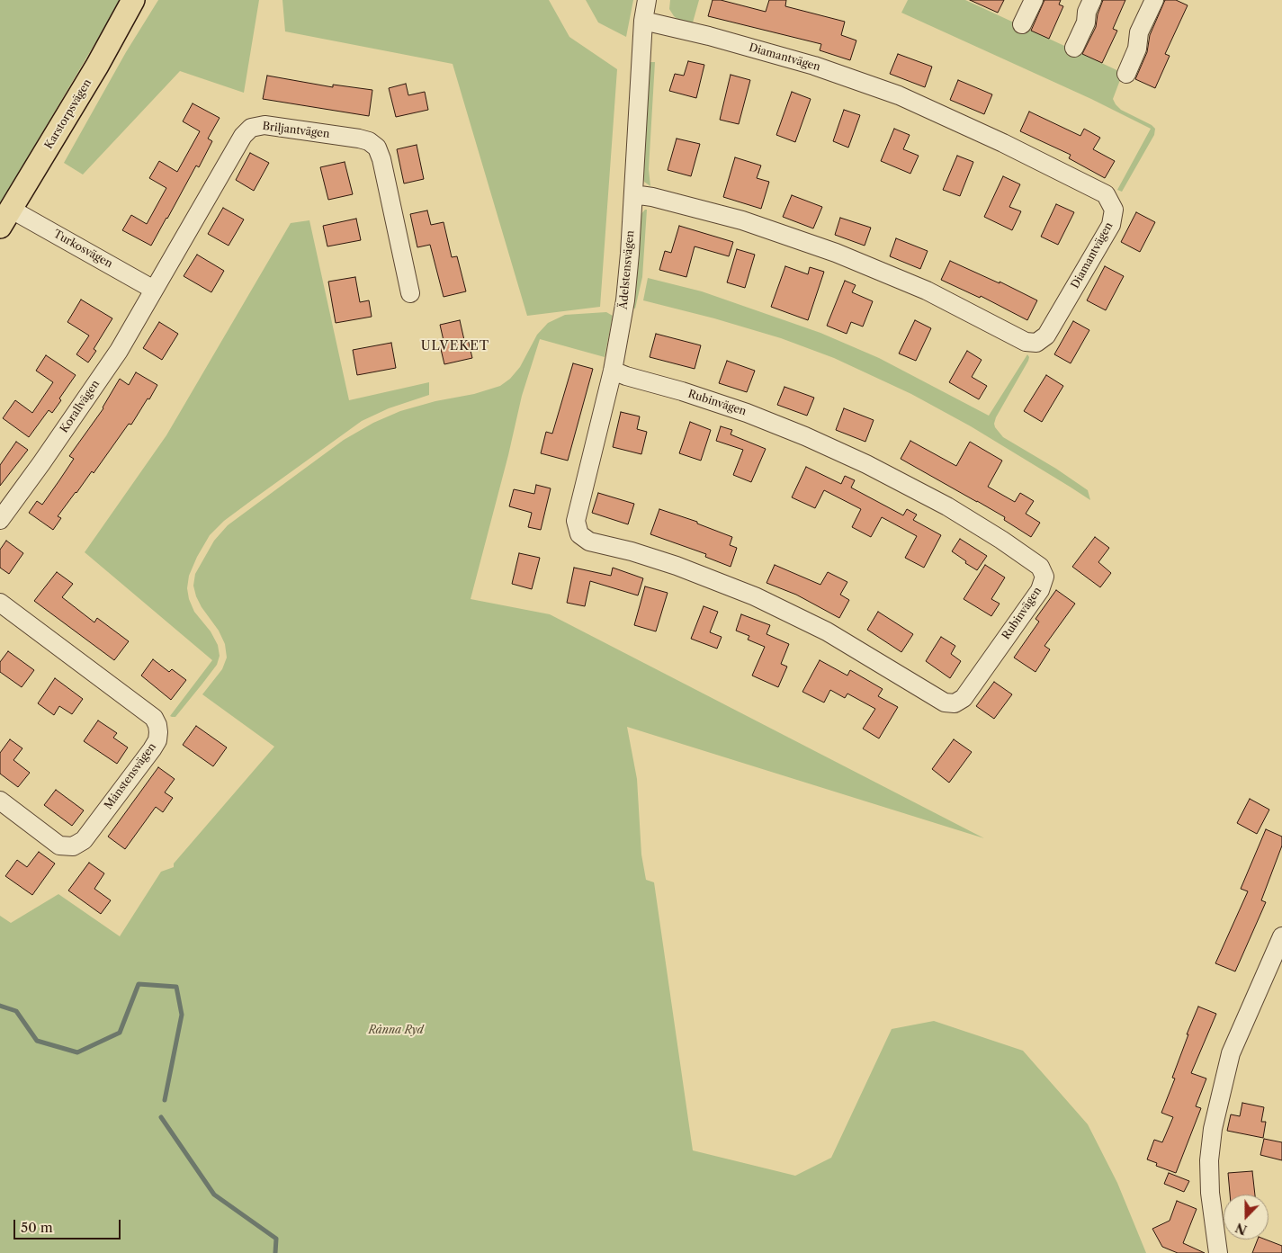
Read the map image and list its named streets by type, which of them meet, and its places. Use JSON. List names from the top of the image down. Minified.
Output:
{"streets":{"main road":["Karstorpsvägen"],"street":["Diamantvägen","Briljantvägen","Turkosvägen","Ädelstensvägen","Rubinvägen","Korallvägen","Månstensvägen"]},"crossings":[["Diamantvägen","Ädelstensvägen"],["Karstorpsvägen","Turkosvägen"],["Briljantvägen","Turkosvägen"],["Briljantvägen","Korallvägen"],["Turkosvägen","Korallvägen"],["Ädelstensvägen","Rubinvägen"]],"districts":["ULVEKET"],"parks":["Rånna Ryd"],"scale_bar":"50 m","north":"bottom"}
